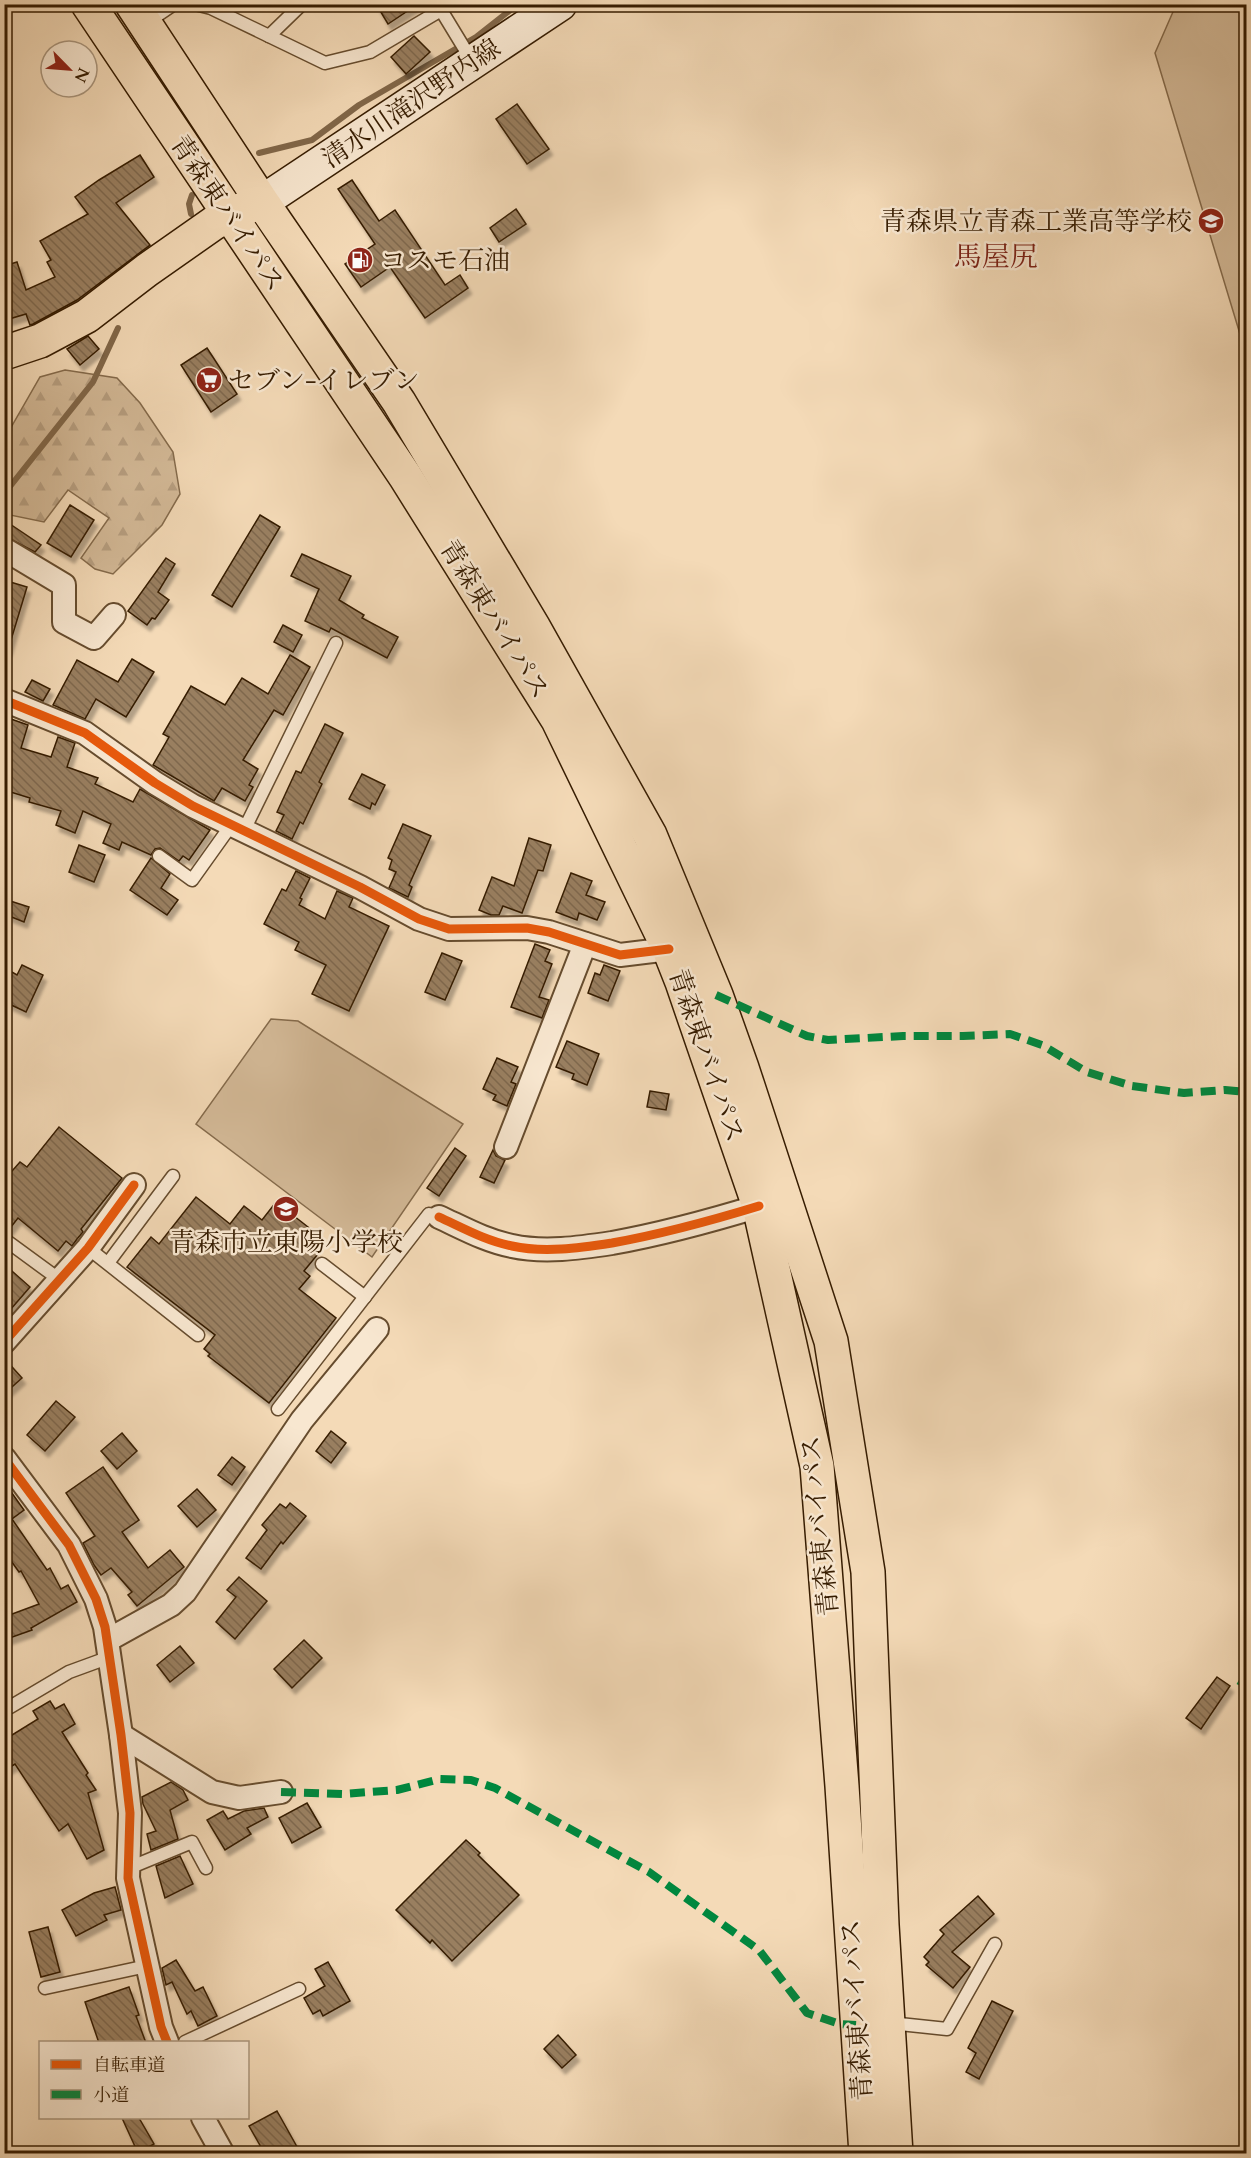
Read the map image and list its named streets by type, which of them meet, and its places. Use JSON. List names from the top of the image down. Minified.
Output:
{"streets":{"main road":["清水川滝沢野内線","青森東バイパス"]},"crossings":[["清水川滝沢野内線","青森東バイパス"]],"districts":["馬屋尻"],"places":{"school or university":["青森県立青森工業高等学校","青森市立東陽小学校"],"fuel station":["コスモ石油"],"supermarket":["セブン-イレブン"]},"legend":["自転車道","小道"],"north":"bottom right"}
